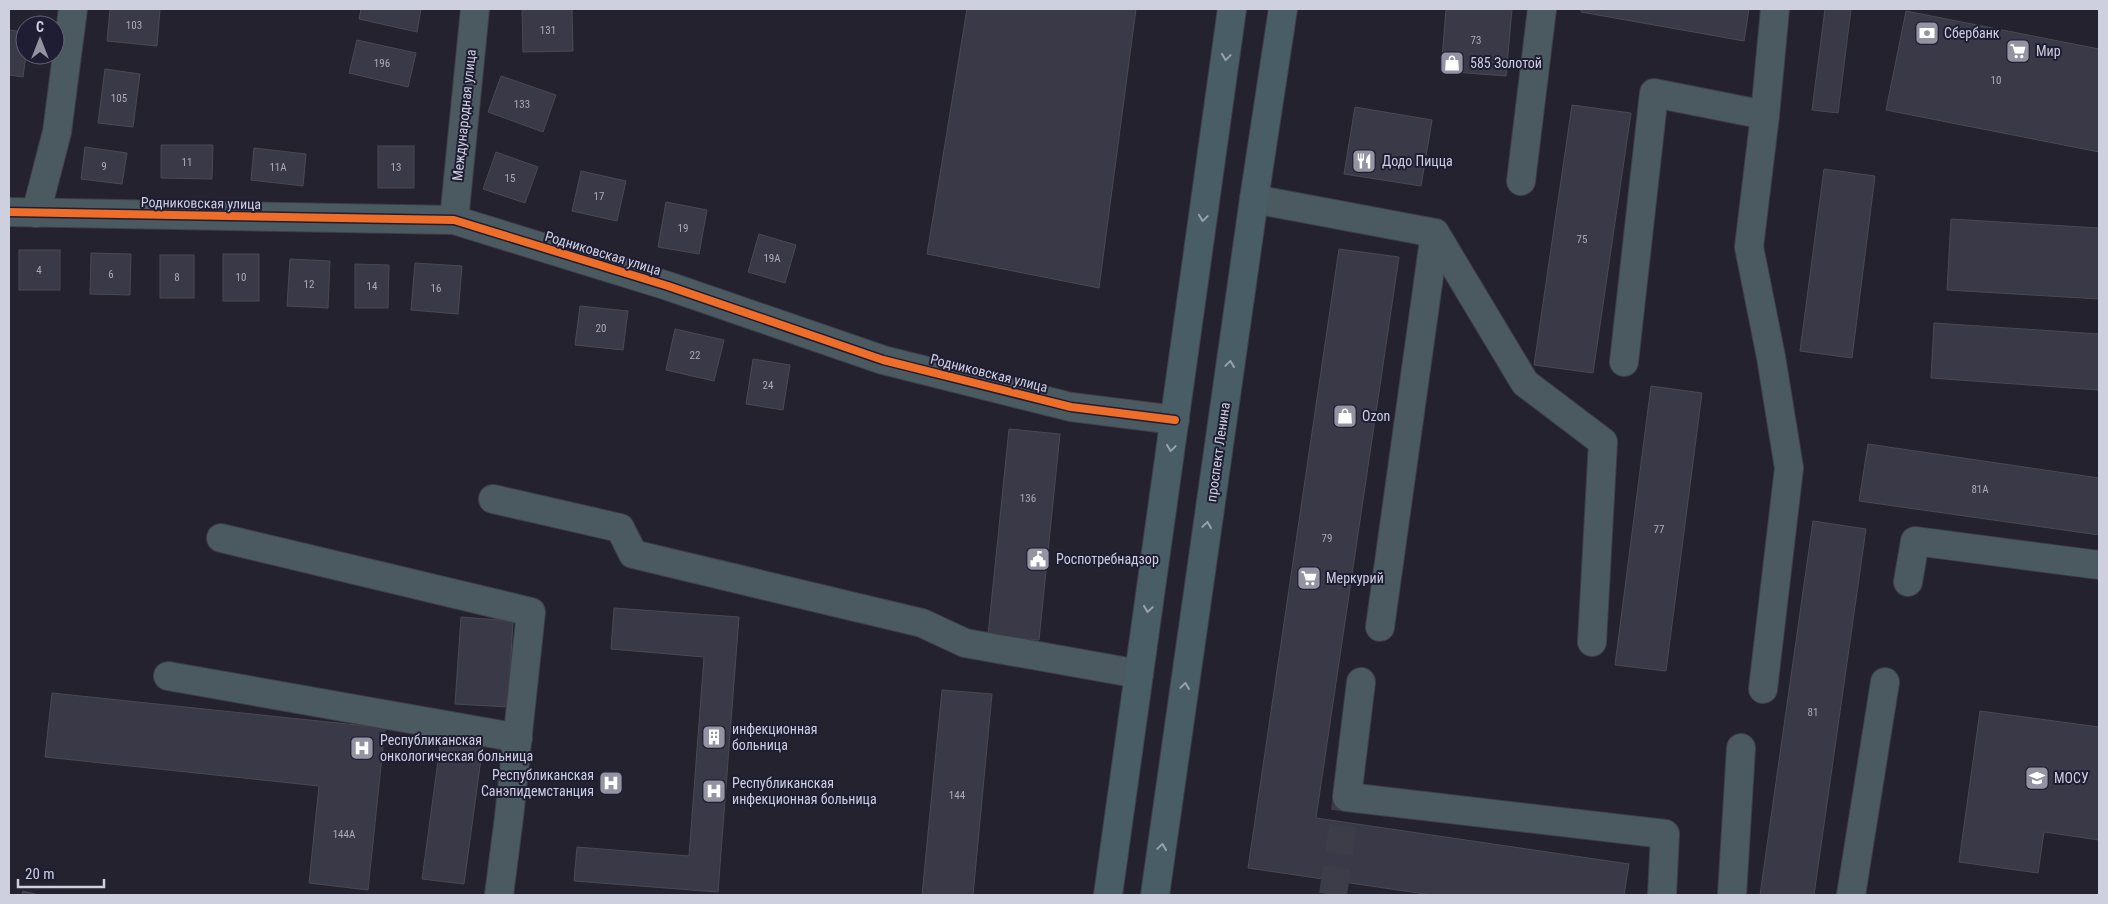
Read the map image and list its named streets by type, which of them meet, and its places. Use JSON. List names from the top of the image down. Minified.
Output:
{"streets":{"main road":["проспект Ленина"],"street":["Международная улица","Родниковская улица"]},"crossings":[["Международная улица","Родниковская улица"]],"places":{"bank":["Сбербанк"],"supermarket":["Мир","Меркурий"],"shop":["585 Золотой","Ozon"],"restaurant":["Додо Пицца"],"public building":["Роспотребнадзор"],"building":["инфекционная больница"],"hospital":["Республиканская онкологическая больница","Республиканская Санэпидемстанция","Республиканская инфекционная больница"],"school or university":["МОСУ"]},"house_numbers":["103","131","73","196","10","105","133","11","9","11А","13","15","17","19","75","19А","4","6","8","10","12","14","16","20","22","24","81А","136","77","79","81","144","144А"],"scale_bar":"20 m","north":"top"}
